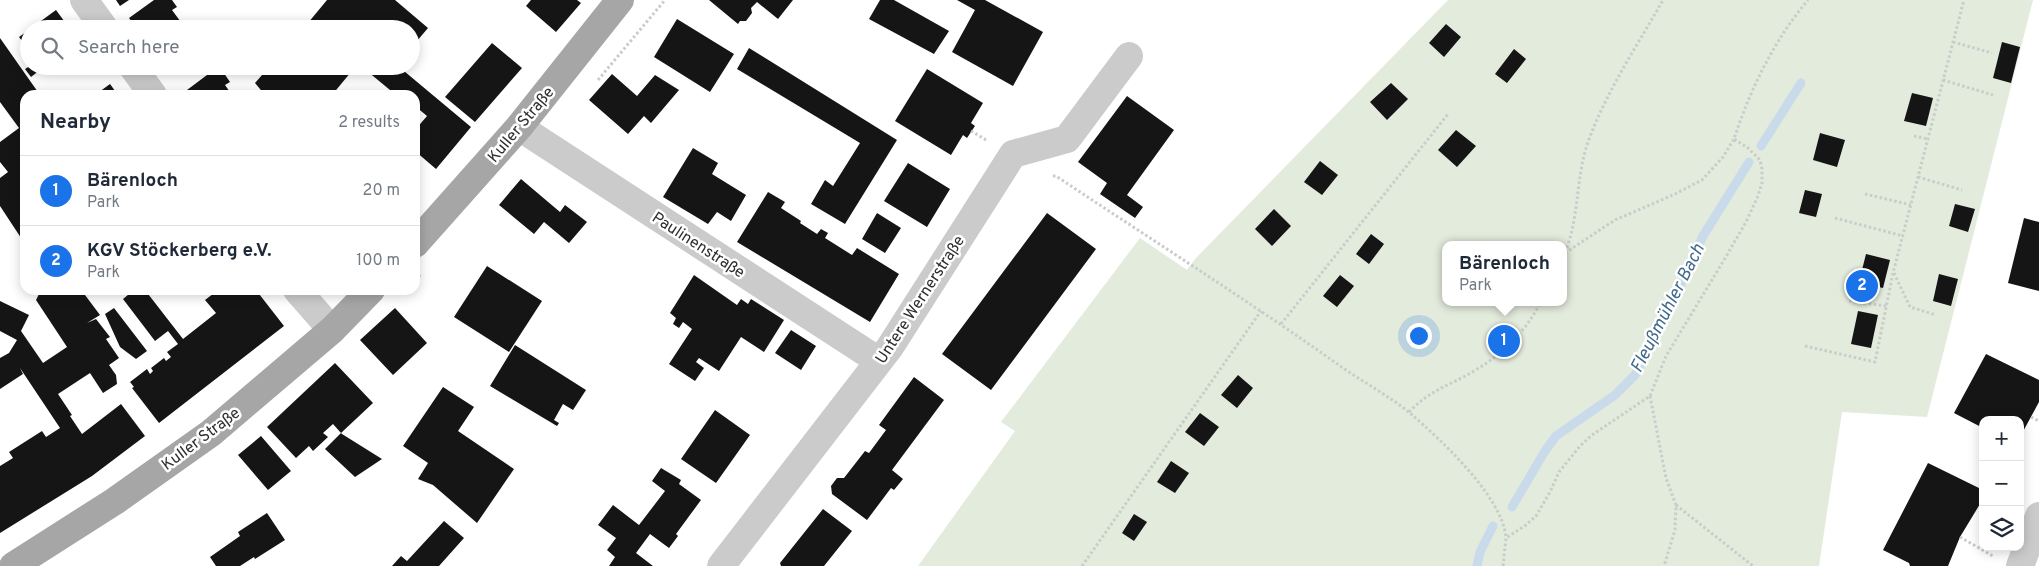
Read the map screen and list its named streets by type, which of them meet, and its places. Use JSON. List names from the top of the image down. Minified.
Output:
{"streets":{"main road":["Kuller Straße"],"street":["Paulinenstraße","Untere Wernerstraße"]},"crossings":[["Kuller Straße","Paulinenstraße"],["Paulinenstraße","Untere Wernerstraße"]],"water":["Fleußmühler Bach"],"page":{"search":"Search here","heading":["Nearby","2 results"],"list":[{"mark":"1","name":"Bärenloch","note":"Park","value":"20 m"},{"mark":"2","name":"KGV Stöckerberg e.V.","note":"Park","value":"100 m"}],"popup":["Bärenloch","Park"],"pins":["2","1"],"map_buttons":["+","−"]}}
